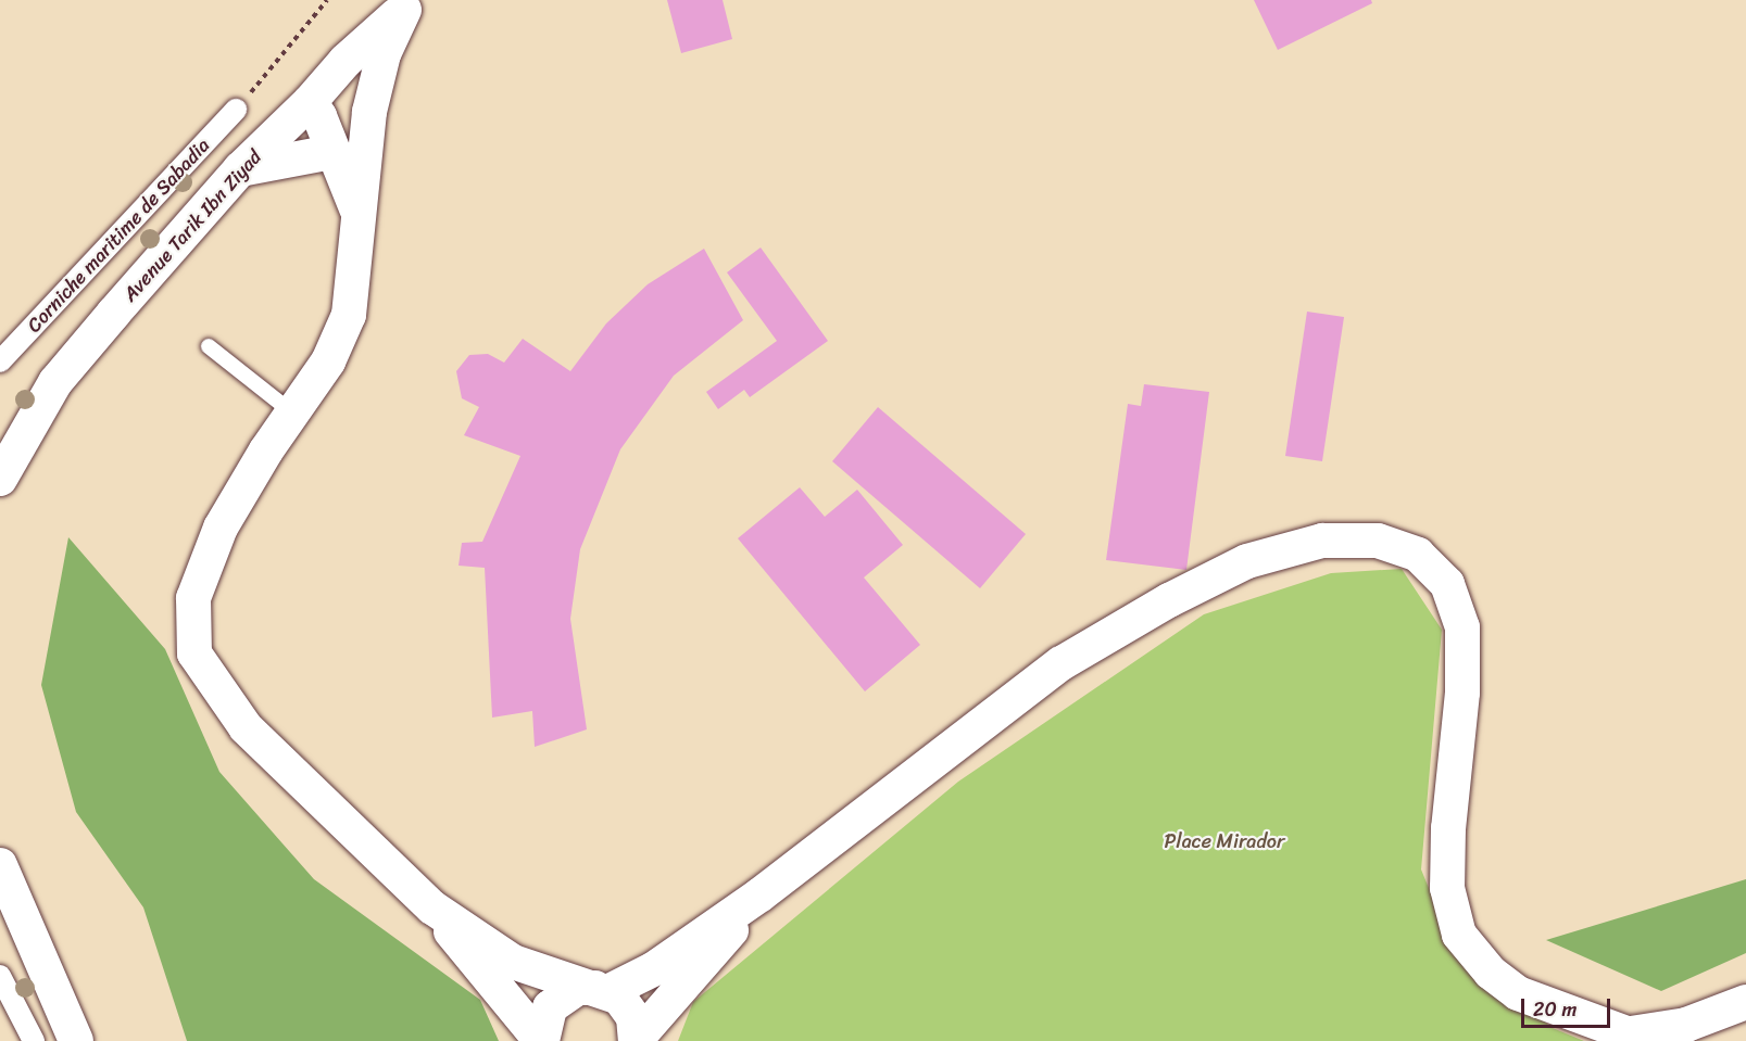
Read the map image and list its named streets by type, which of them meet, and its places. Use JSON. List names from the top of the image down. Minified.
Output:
{"streets":{"street":["Avenue Tarik Ibn Ziyad","Corniche maritime de Sabadia"]},"parks":["Place Mirador"],"scale_bar":"20 m"}
